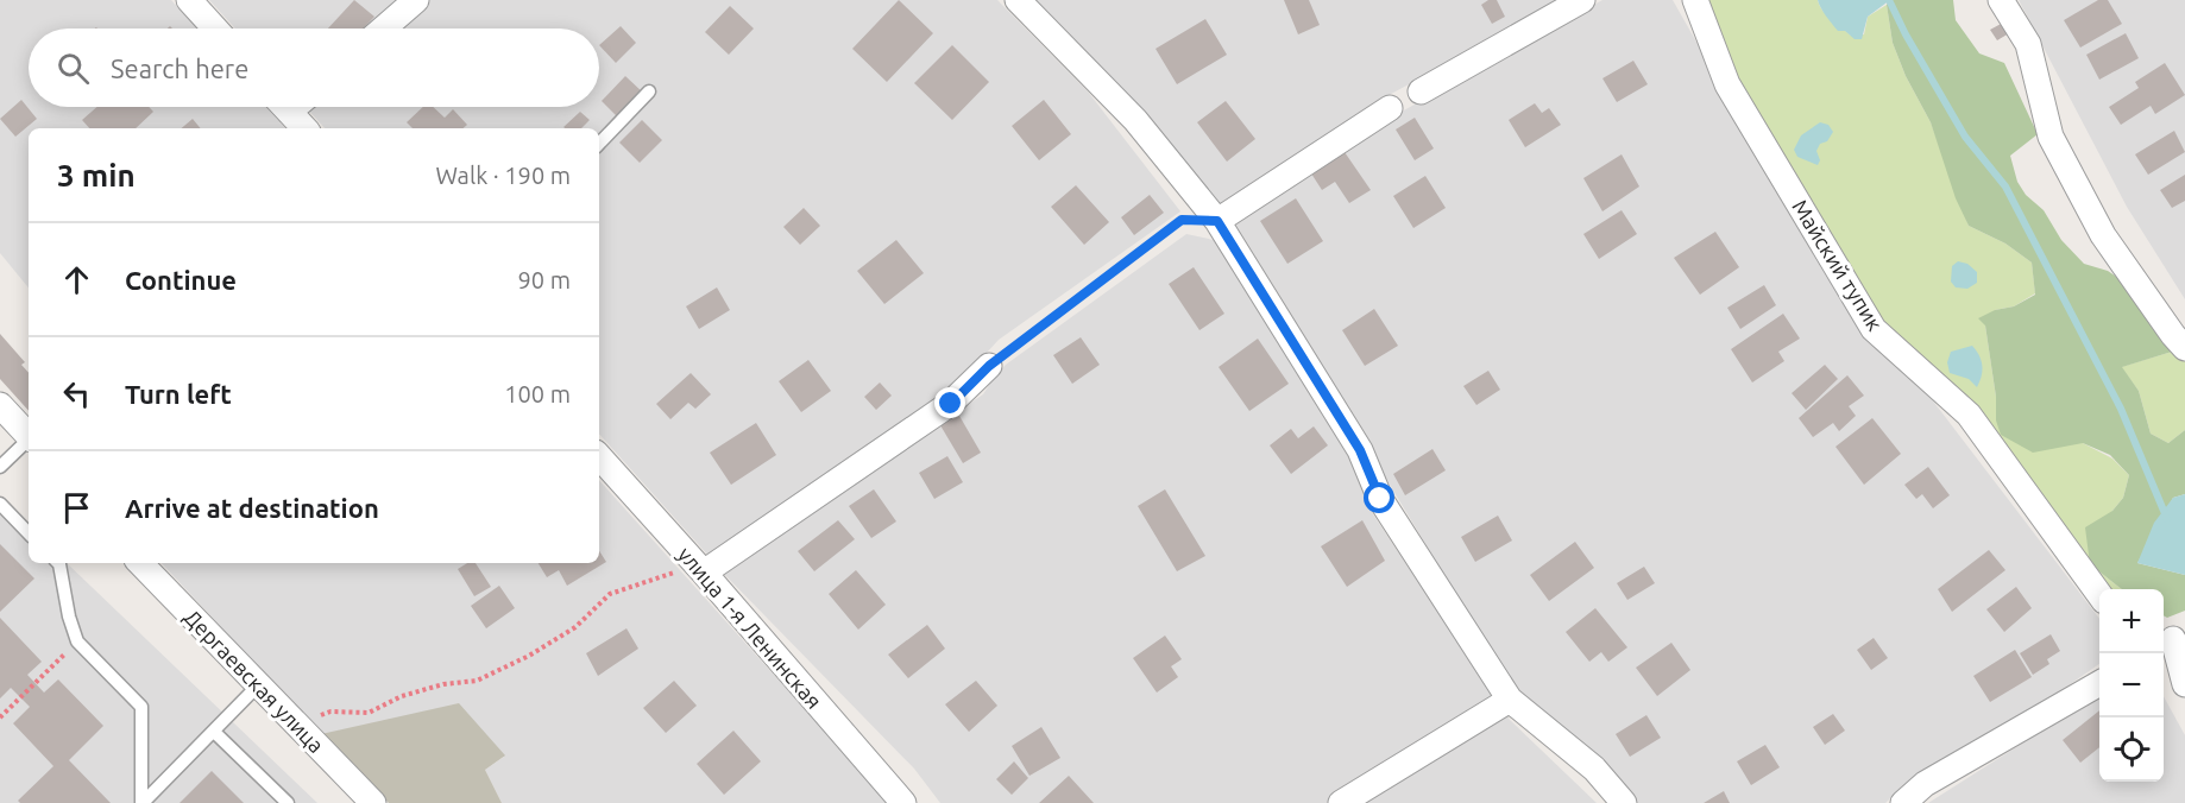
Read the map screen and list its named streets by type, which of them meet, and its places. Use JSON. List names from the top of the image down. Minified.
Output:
{"streets":{"street":["Майский тупик","улица 1-я Ленинская","Дергаевская улица"]},"page":{"search":"Search here","heading":["3 min","Walk · 190 m"],"list":[["Continue","90 m"],["Turn left","100 m"],"Arrive at destination"],"map_buttons":["+","−"]}}
